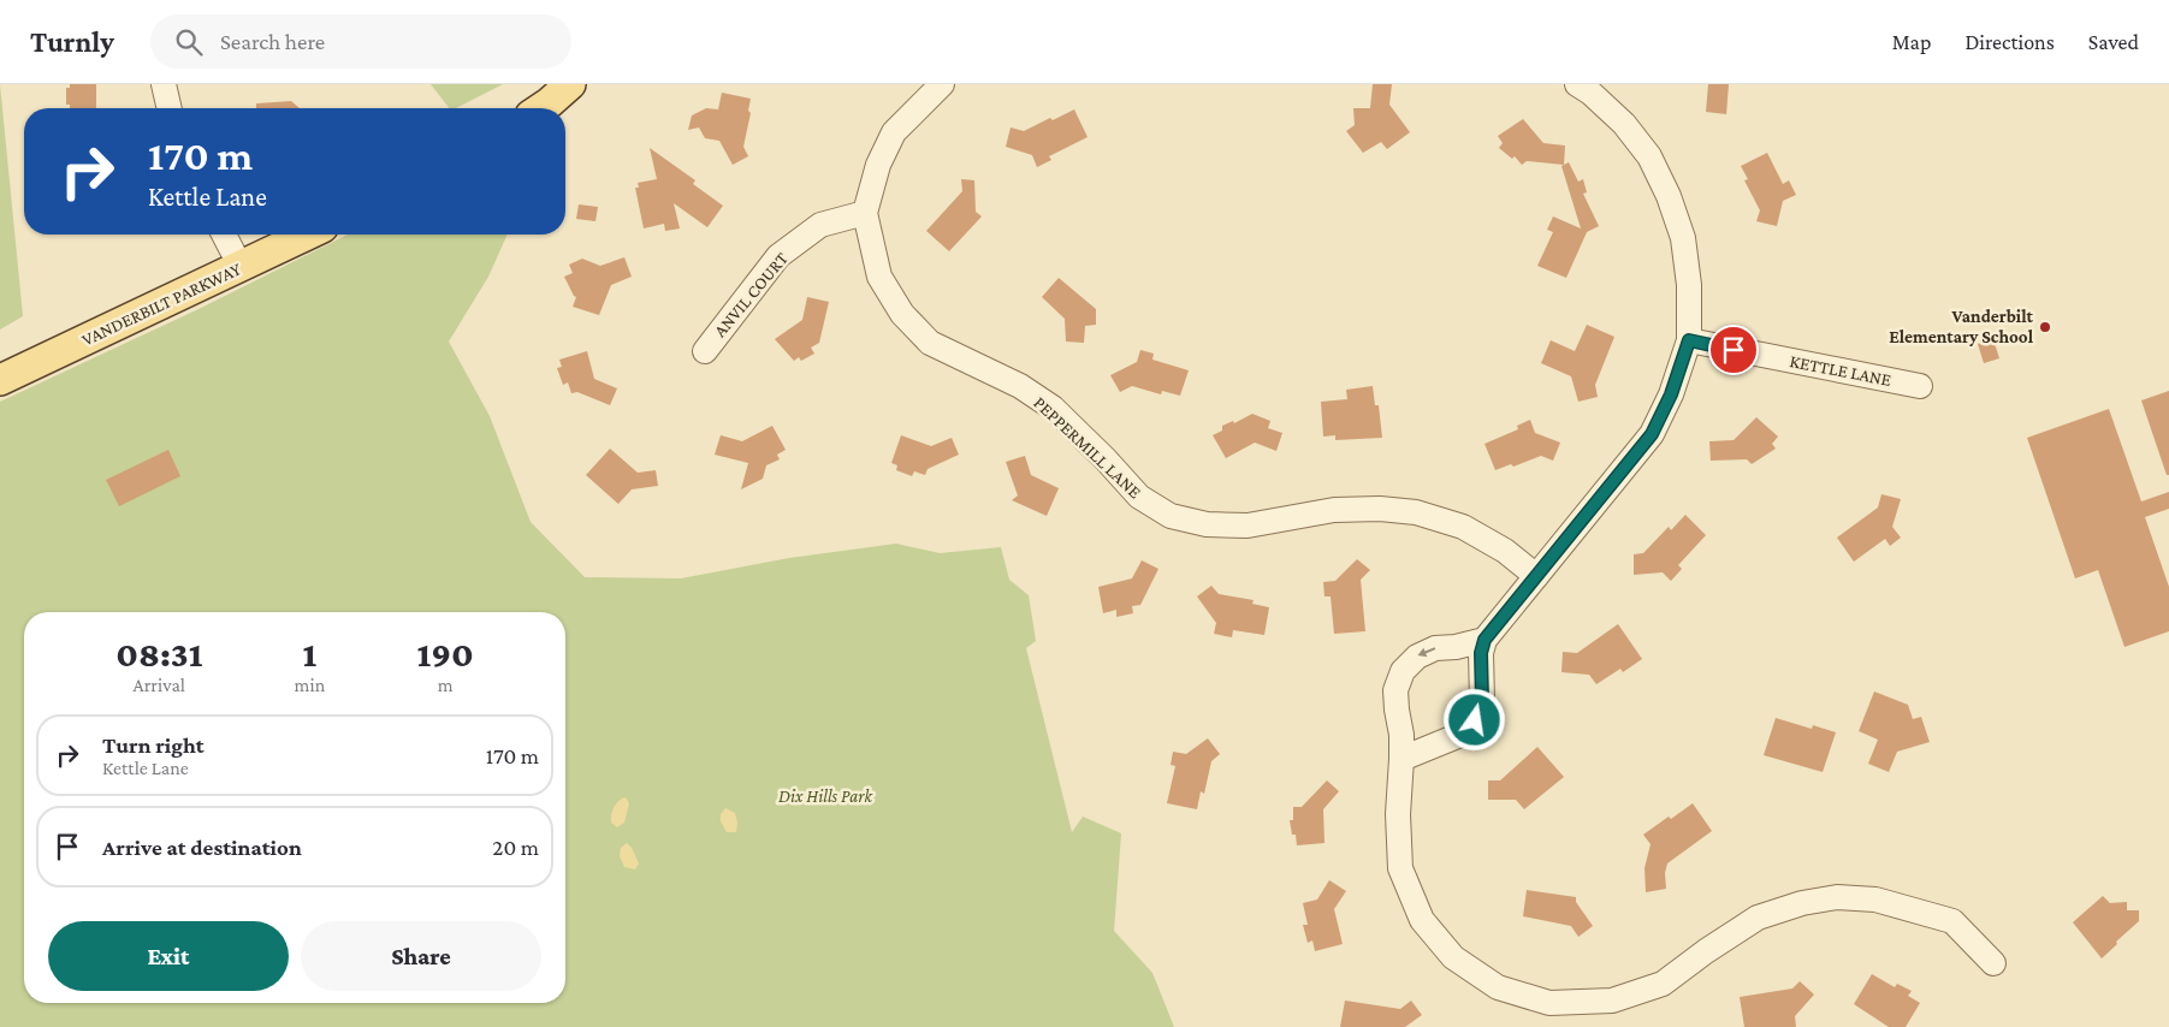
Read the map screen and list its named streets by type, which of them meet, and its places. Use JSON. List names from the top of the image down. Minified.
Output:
{"streets":{"main road":["VANDERBILT PARKWAY"],"street":["ANVIL COURT","KETTLE LANE","PEPPERMILL LANE"]},"crossings":[["ANVIL COURT","PEPPERMILL LANE"]],"parks":["Dix Hills Park"],"places":["Vanderbilt Elementary School"],"page":{"header":"Turnly","search":"Search here","nav":["Map","Directions","Saved"],"turn":["170 m","Kettle Lane"],"eta":["08:31","Arrival","1","min","190","m"],"list":[{"name":"Turn right","note":"Kettle Lane","value":"170 m"},{"name":"Arrive at destination","value":"20 m"}],"buttons":["Exit","Share"]}}
